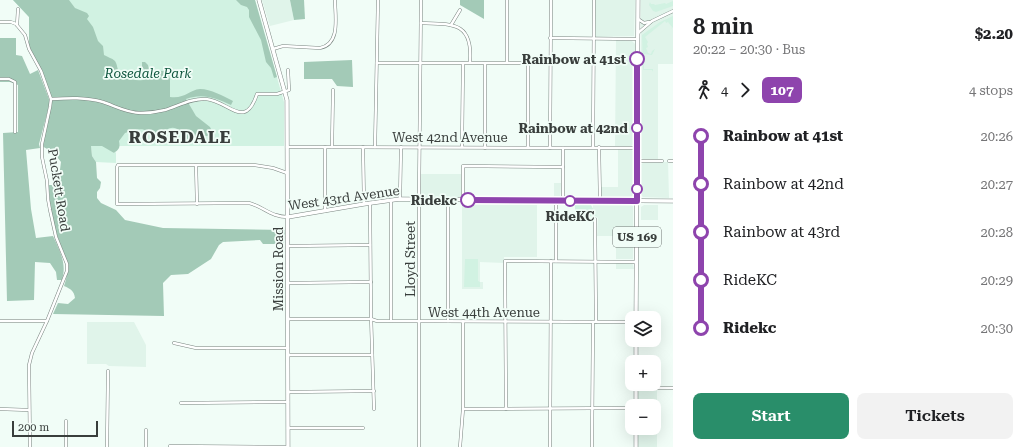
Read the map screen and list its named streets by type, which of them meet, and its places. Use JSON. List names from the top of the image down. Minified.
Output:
{"streets":{"main road":["West 43rd Avenue","US 169","Mission Road"],"street":["West 42nd Avenue","Puckett Road","Lloyd Street","West 44th Avenue"]},"crossings":[["West 42nd Avenue","US 169"],["West 42nd Avenue","Lloyd Street"],["West 42nd Avenue","Mission Road"],["West 43rd Avenue","US 169"],["West 43rd Avenue","Lloyd Street"],["West 43rd Avenue","Mission Road"],["Lloyd Street","West 44th Avenue"],["Mission Road","West 44th Avenue"]],"districts":["ROSEDALE"],"parks":["Rosedale Park"],"places":["Rainbow at 41st","Rainbow at 42nd","Ridekc","RideKC"],"lines":["bus line 107"],"scale_bar":"200 m","page":{"heading":["8 min","20:22 – 20:30 · Bus","$2.20"],"legs":["4","107","4 stops"],"list":[{"name":"Rainbow at 41st","value":"20:26"},{"name":"Rainbow at 42nd","value":"20:27"},{"name":"Rainbow at 43rd","value":"20:28"},{"name":"RideKC","value":"20:29"},{"name":"Ridekc","value":"20:30"}],"map_buttons":["+","−"],"buttons":["Start","Tickets"],"scale":"200 m"}}
